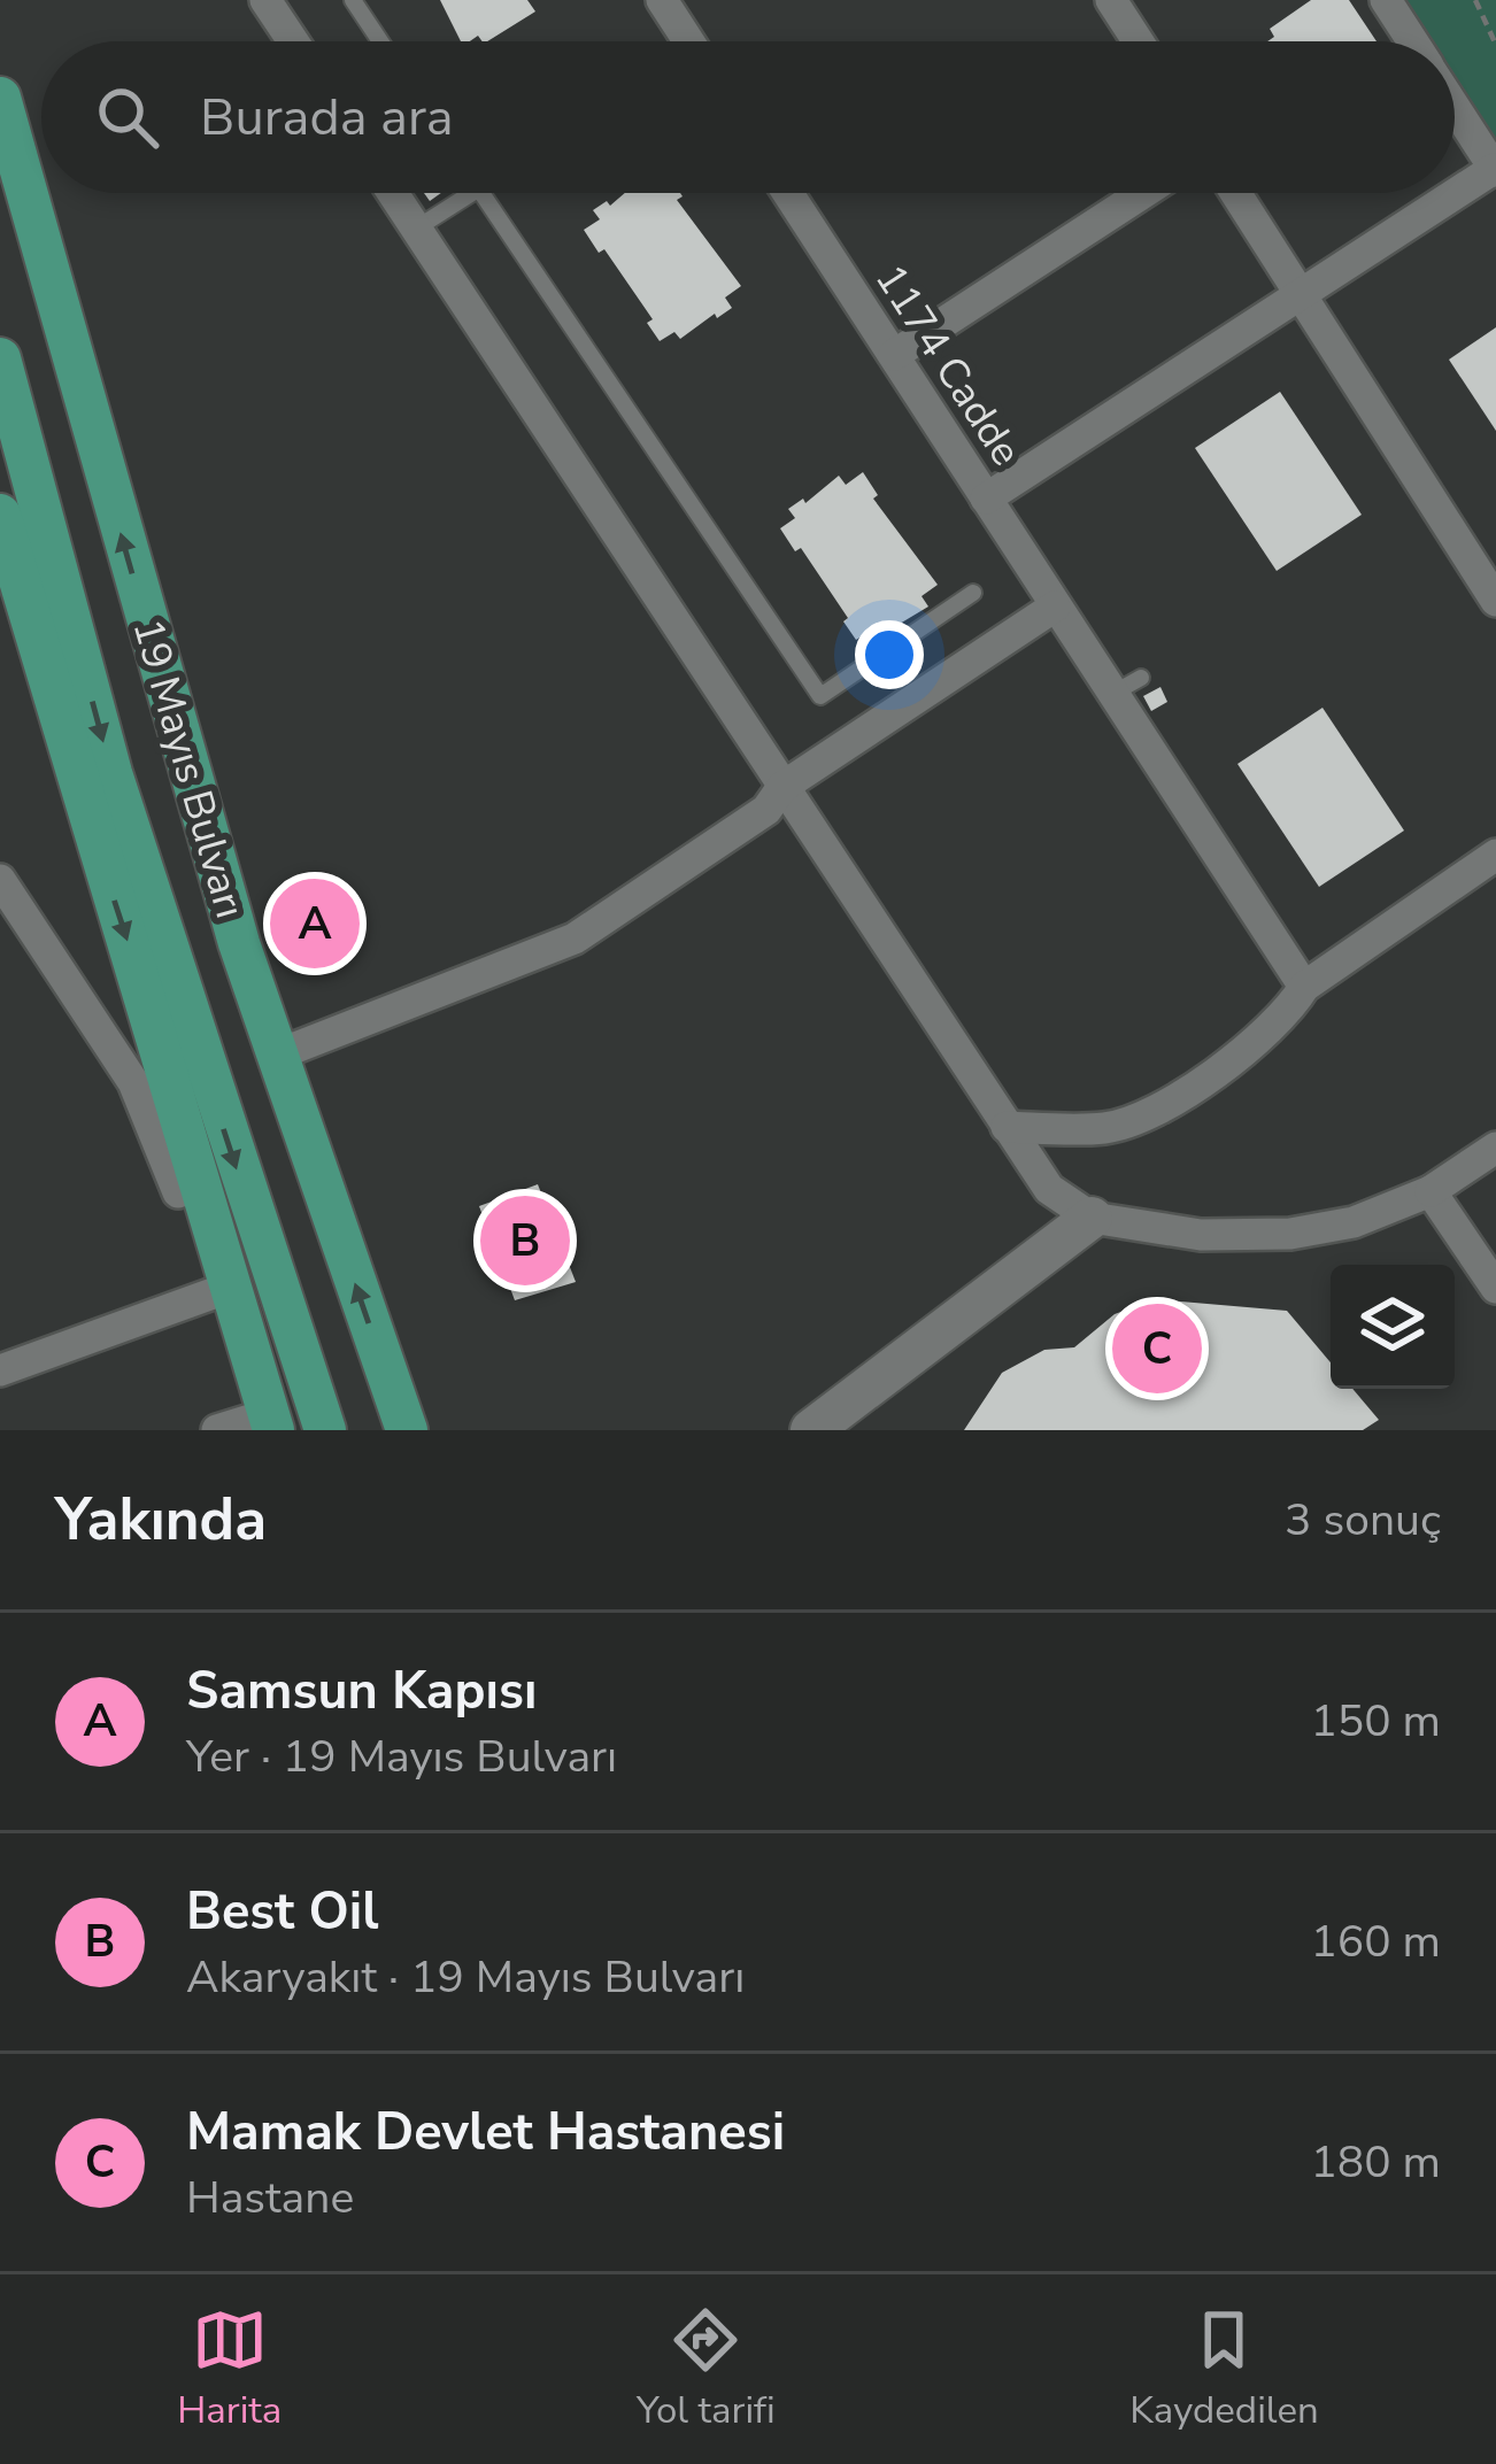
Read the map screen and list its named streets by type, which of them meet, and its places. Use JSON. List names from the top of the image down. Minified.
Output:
{"streets":{"highway":["19 Mayıs Bulvarı"],"street":["1174 Cadde"]},"page":{"search":"Burada ara","pins":["A","B","C"],"heading":["Yakında","3 sonuç"],"list":[{"mark":"A","name":"Samsun Kapısı","note":"Yer · 19 Mayıs Bulvarı","value":"150 m"},{"mark":"B","name":"Best Oil","note":"Akaryakıt · 19 Mayıs Bulvarı","value":"160 m"},{"mark":"C","name":"Mamak Devlet Hastanesi","note":"Hastane","value":"180 m"}],"nav":["Harita","Yol tarifi","Kaydedilen"]}}
